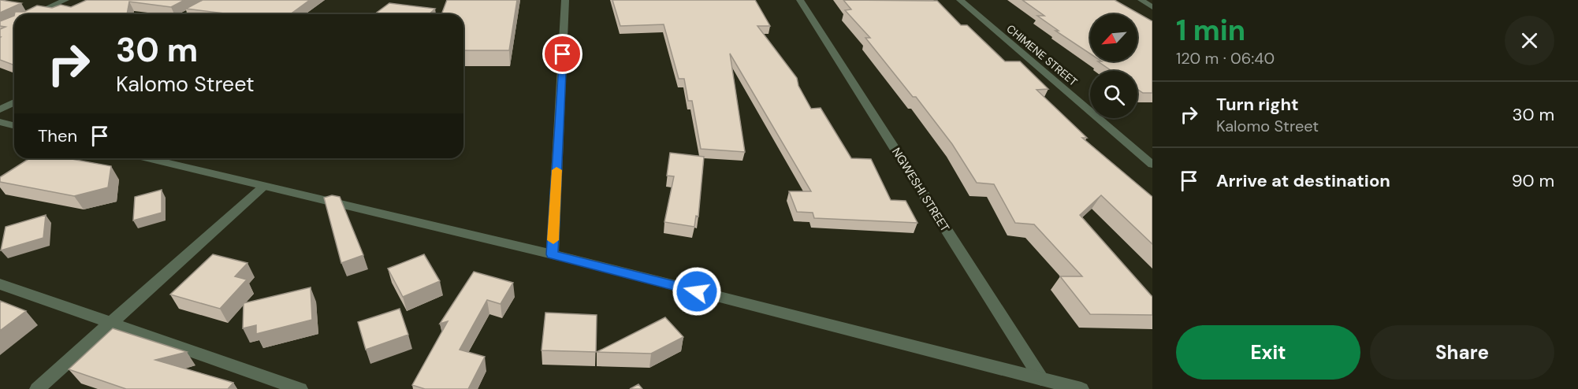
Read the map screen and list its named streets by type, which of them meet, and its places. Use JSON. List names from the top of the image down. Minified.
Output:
{"streets":{"street":["CHIMENE STREET","NGWESHI STREET"]},"north":"bottom left","page":{"heading":["1 min","120 m · 06:40"],"turn":["30 m","Kalomo Street"],"list":[{"name":"Turn right","note":"Kalomo Street","value":"30 m"},{"name":"Arrive at destination","value":"90 m"}],"then":"Then","buttons":["Exit","Share"]}}
